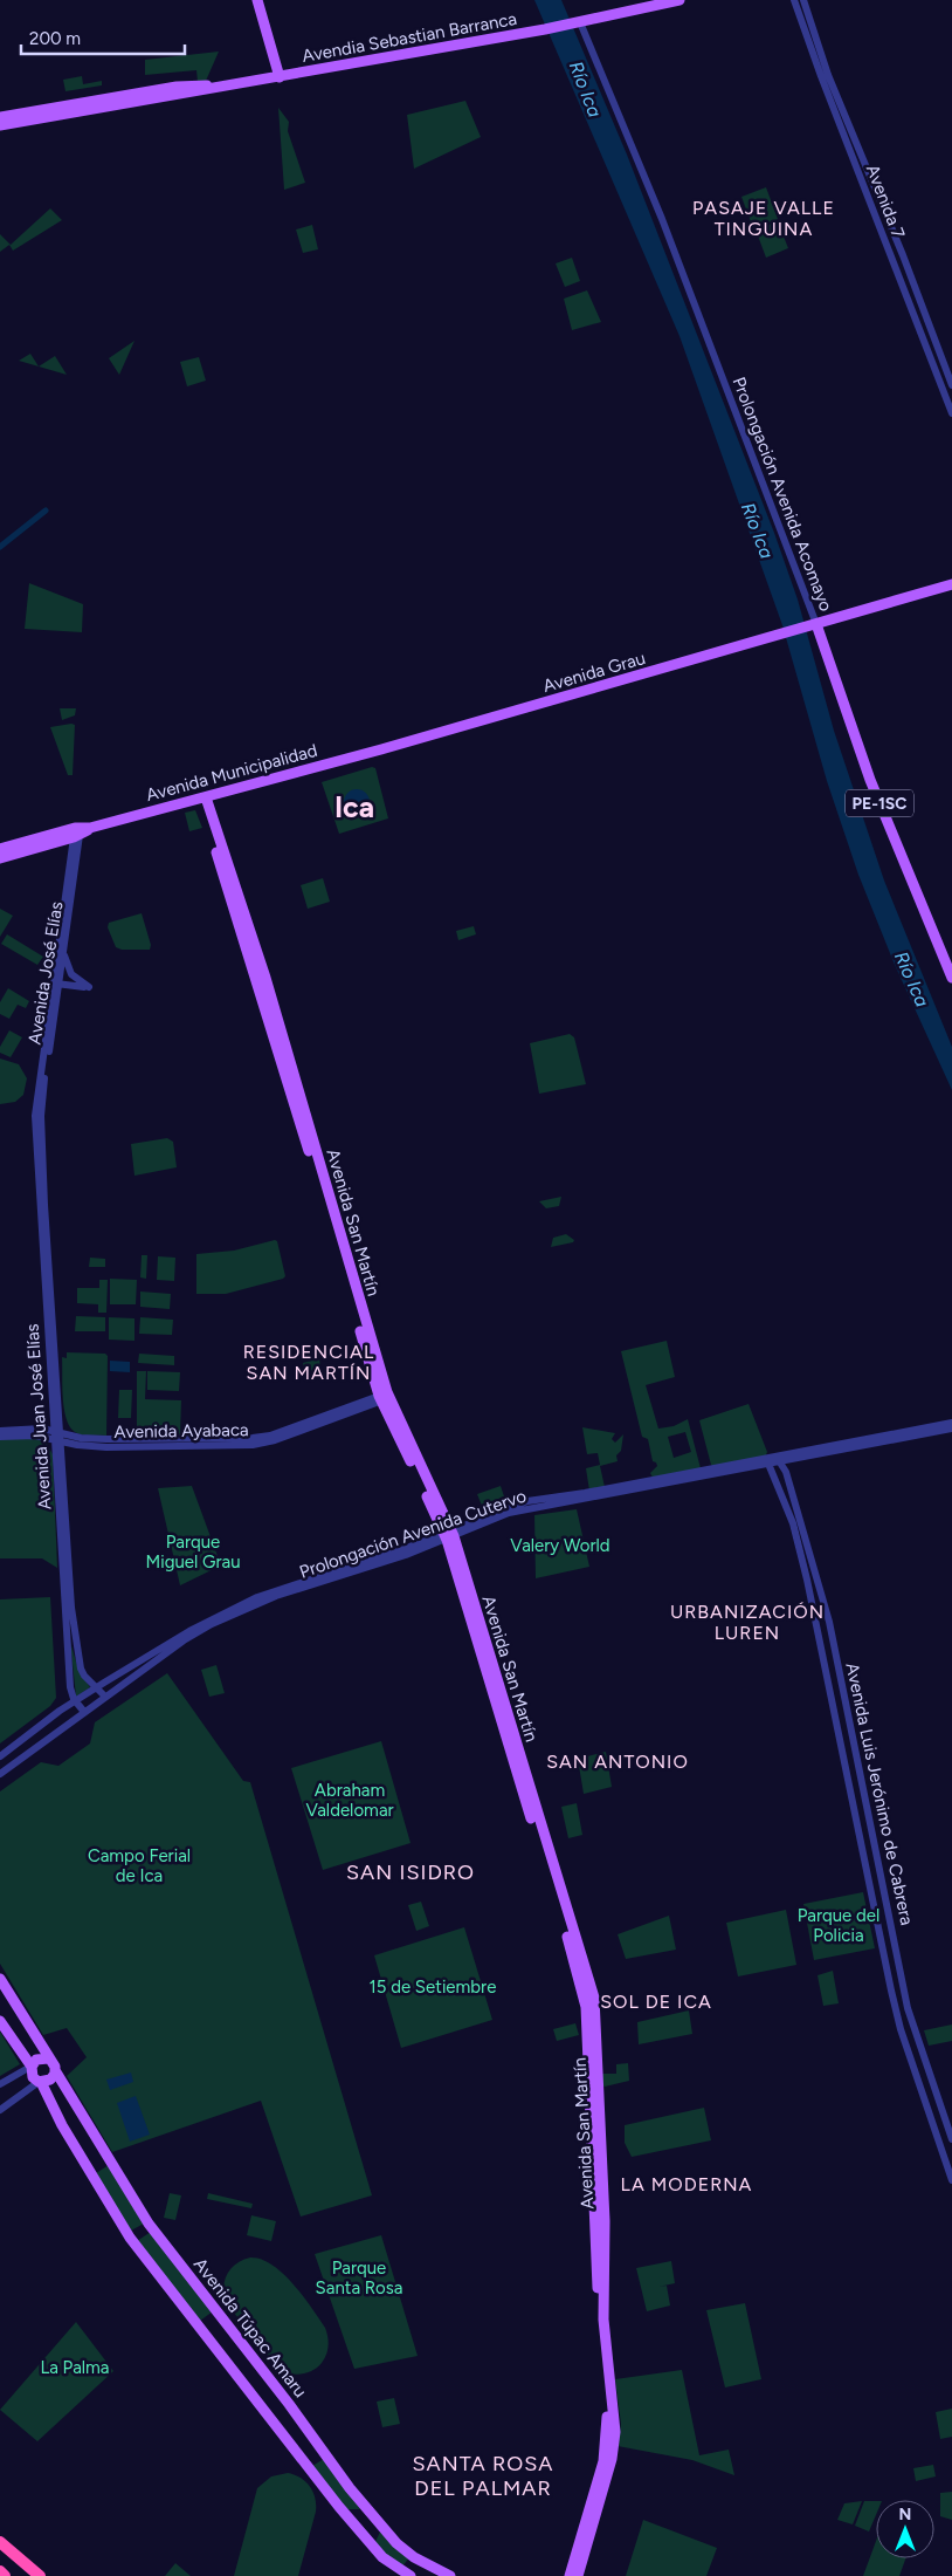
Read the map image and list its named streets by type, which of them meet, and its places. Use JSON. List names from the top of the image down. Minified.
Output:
{"streets":{"main road":["Avendia Sebastian Barranca","Prolongación Avenida Acomayo","Avenida Grau","Avenida Municipalidad","PE-1SC","Avenida San Martín","Avenida Túpac Amaru"],"street":["Avenida 7","Avenida José Elías","Avenida Juan José Elías","Avenida Ayabaca","Prolongación Avenida Cutervo","Avenida Luis Jerónimo de Cabrera"]},"crossings":[["Avendia Sebastian Barranca","Prolongación Avenida Acomayo"],["Prolongación Avenida Acomayo","Avenida Grau"],["Avenida Grau","Avenida Municipalidad"],["Avenida Municipalidad","Avenida José Elías"],["Avenida Municipalidad","Avenida San Martín"],["Avenida José Elías","Avenida Juan José Elías"],["Avenida San Martín","Avenida Ayabaca"],["Avenida San Martín","Prolongación Avenida Cutervo"],["Avenida Juan José Elías","Avenida Ayabaca"],["Avenida Juan José Elías","Prolongación Avenida Cutervo"],["Prolongación Avenida Cutervo","Avenida Luis Jerónimo de Cabrera"]],"districts":["PASAJE VALLE TINGUINA","Ica","RESIDENCIAL SAN MARTÍN","URBANIZACIÓN LUREN","SAN ANTONIO","SAN ISIDRO","SOL DE ICA","LA MODERNA","SANTA ROSA DEL PALMAR"],"water":["Río Ica"],"parks":["Parque Miguel Grau","Valery World","Abraham Valdelomar","Campo Ferial de Ica","Parque del Policia","15 de Setiembre","Parque Santa Rosa","La Palma"],"scale_bar":"200 m","north":"top"}
